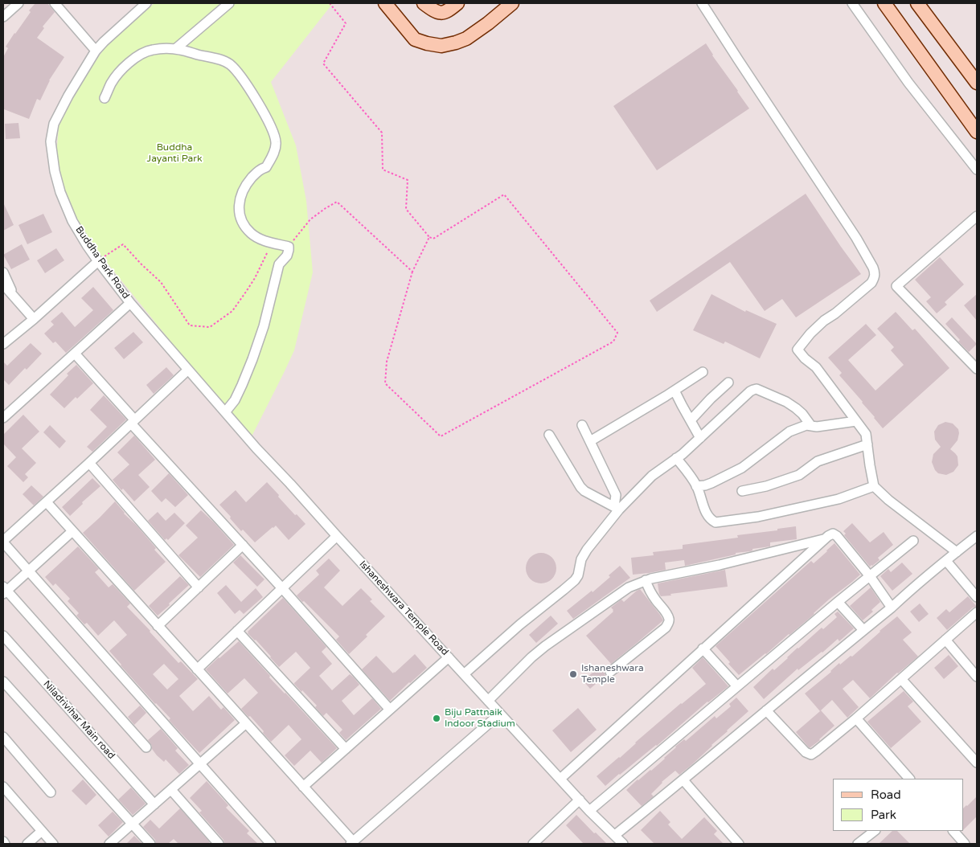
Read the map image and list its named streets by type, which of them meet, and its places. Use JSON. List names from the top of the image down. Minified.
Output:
{"streets":{"street":["Buddha Park Road","Ishaneshwara Temple Road","Niladrivihar Main road"]},"crossings":[["Buddha Park Road","Ishaneshwara Temple Road"]],"parks":["Buddha Jayanti Park"],"places":["Ishaneshwara Temple","Biju Pattnaik Indoor Stadium"],"legend":["Road","Park"]}
